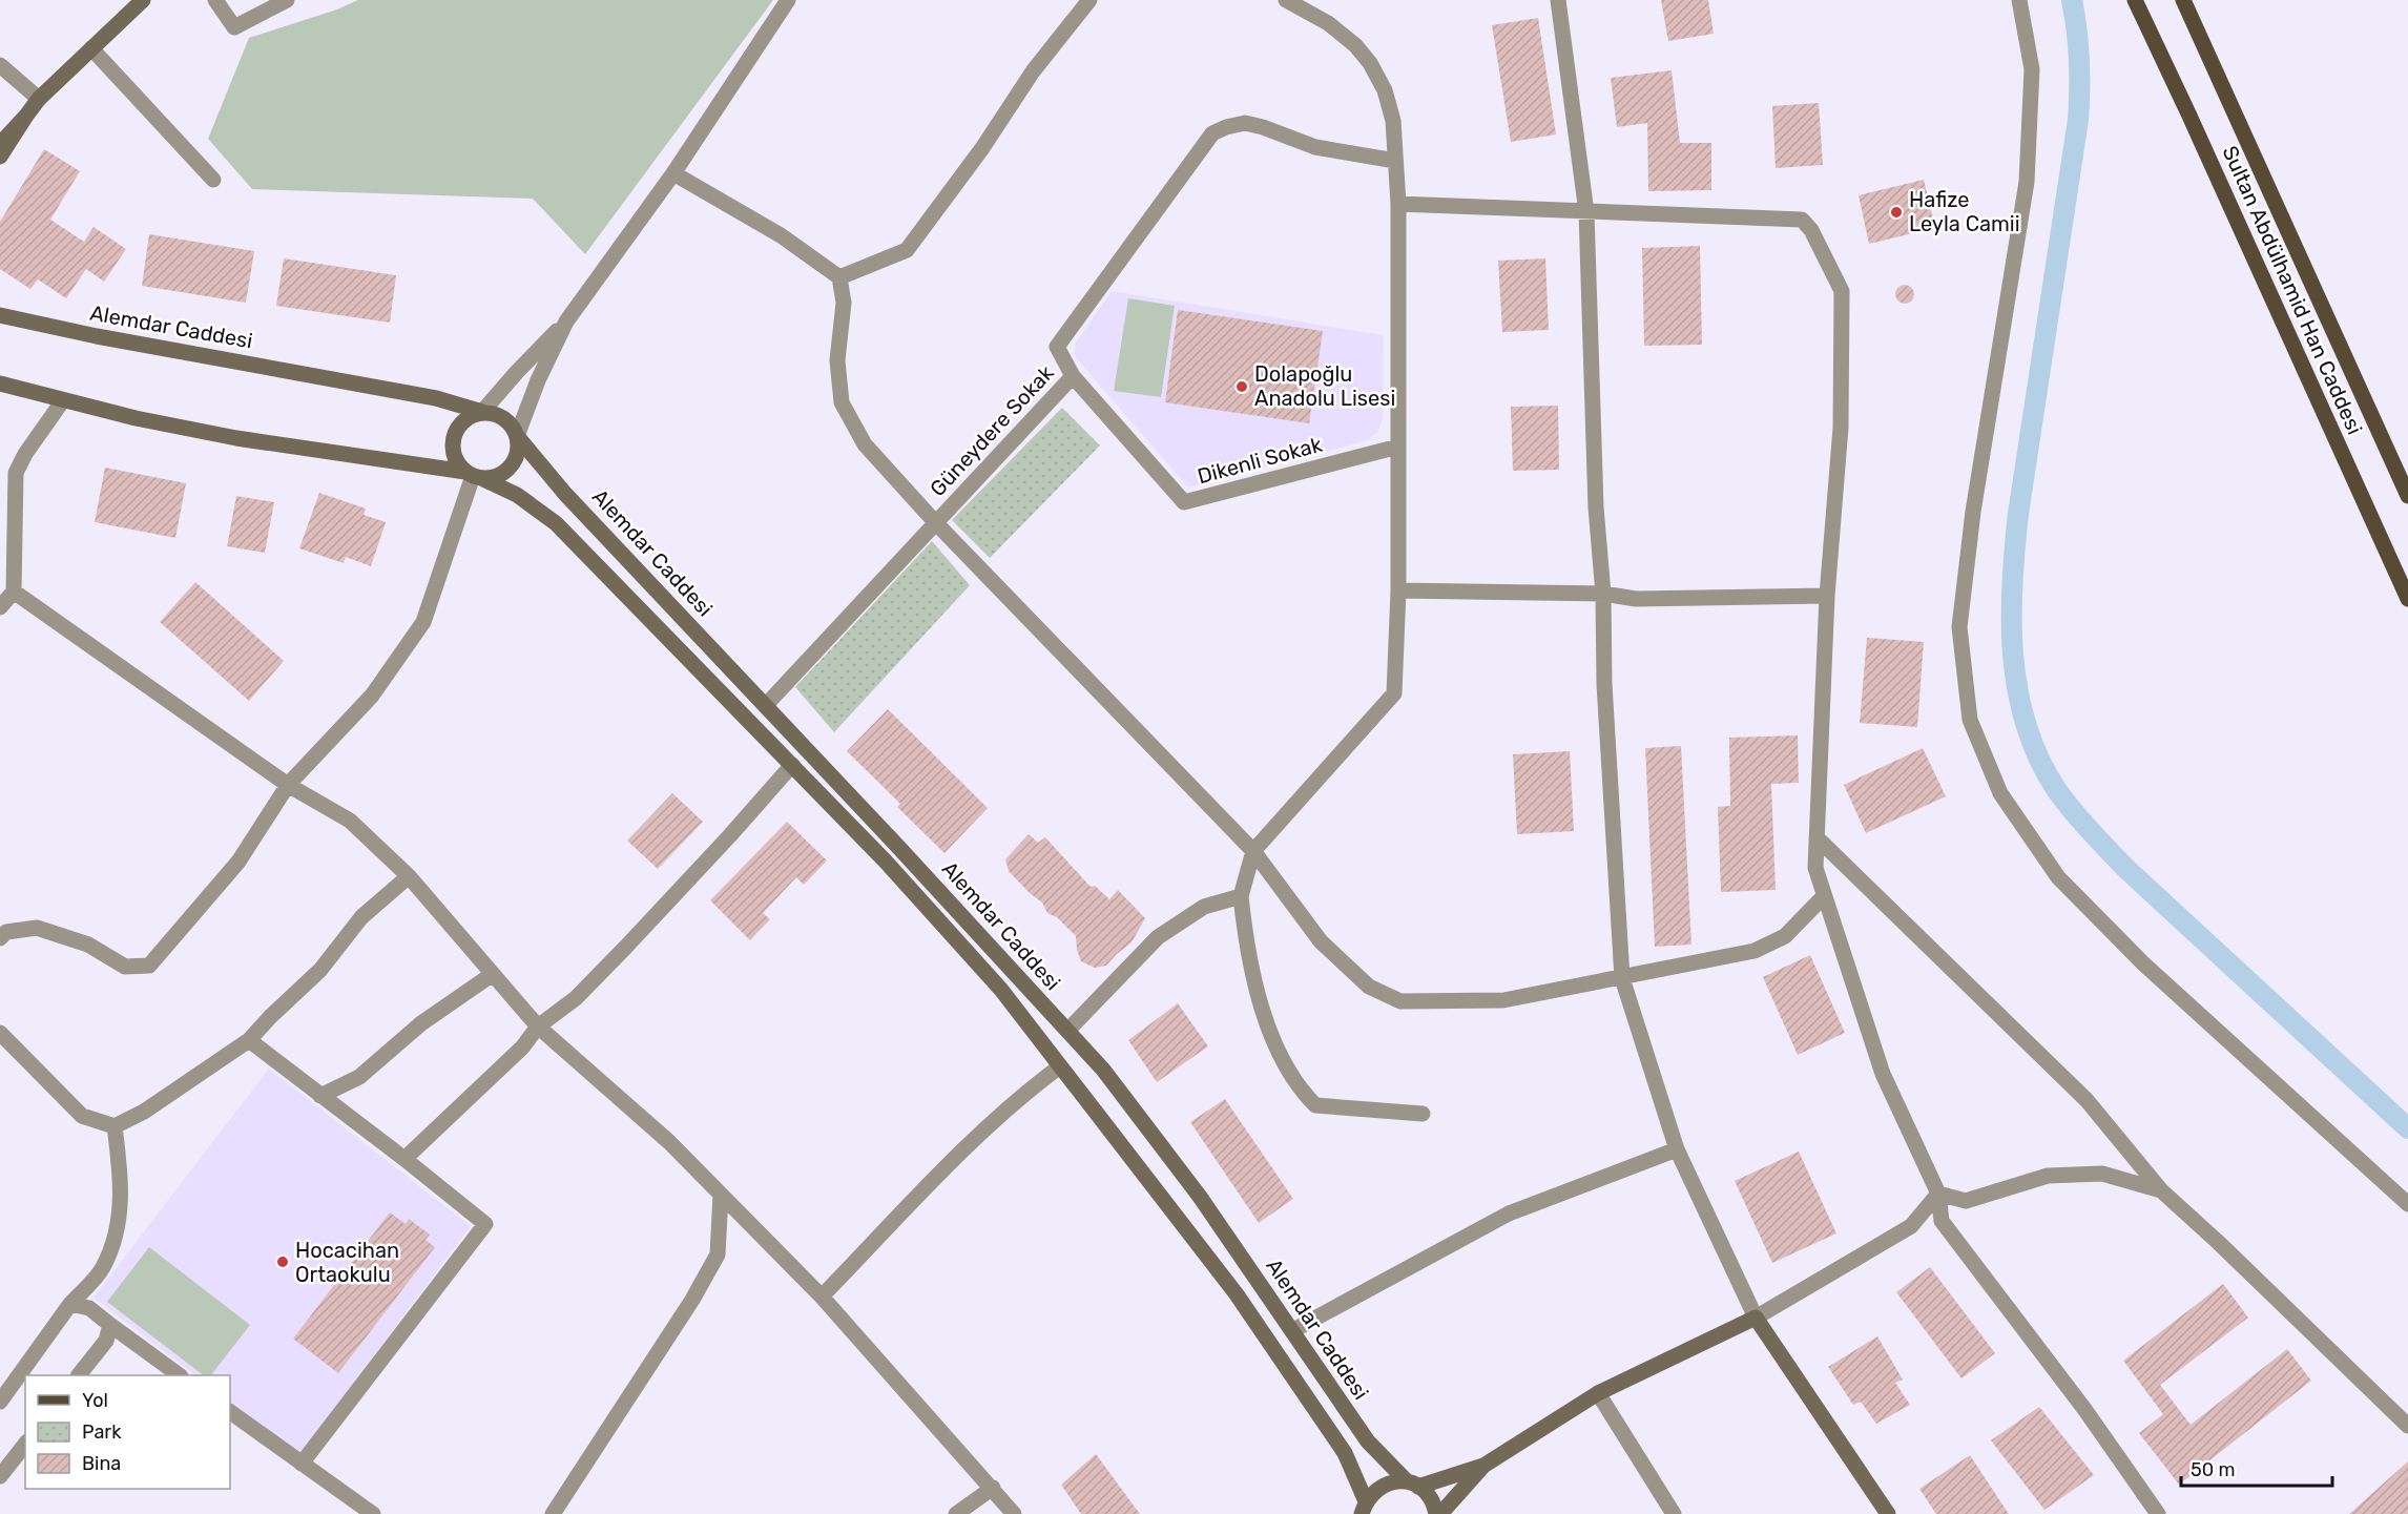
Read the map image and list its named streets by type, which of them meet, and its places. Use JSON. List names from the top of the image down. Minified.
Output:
{"streets":{"main road":["Sultan Abdülhamid Han Caddesi","Alemdar Caddesi"],"street":["Güneydere Sokak","Dikenli Sokak"]},"crossings":[["Alemdar Caddesi","Güneydere Sokak"],["Güneydere Sokak","Dikenli Sokak"]],"places":["Hafize Leyla Camii","Dolapoğlu Anadolu Lisesi","Hocacihan Ortaokulu"],"legend":["Yol","Park","Bina"],"scale_bar":"50 m"}
